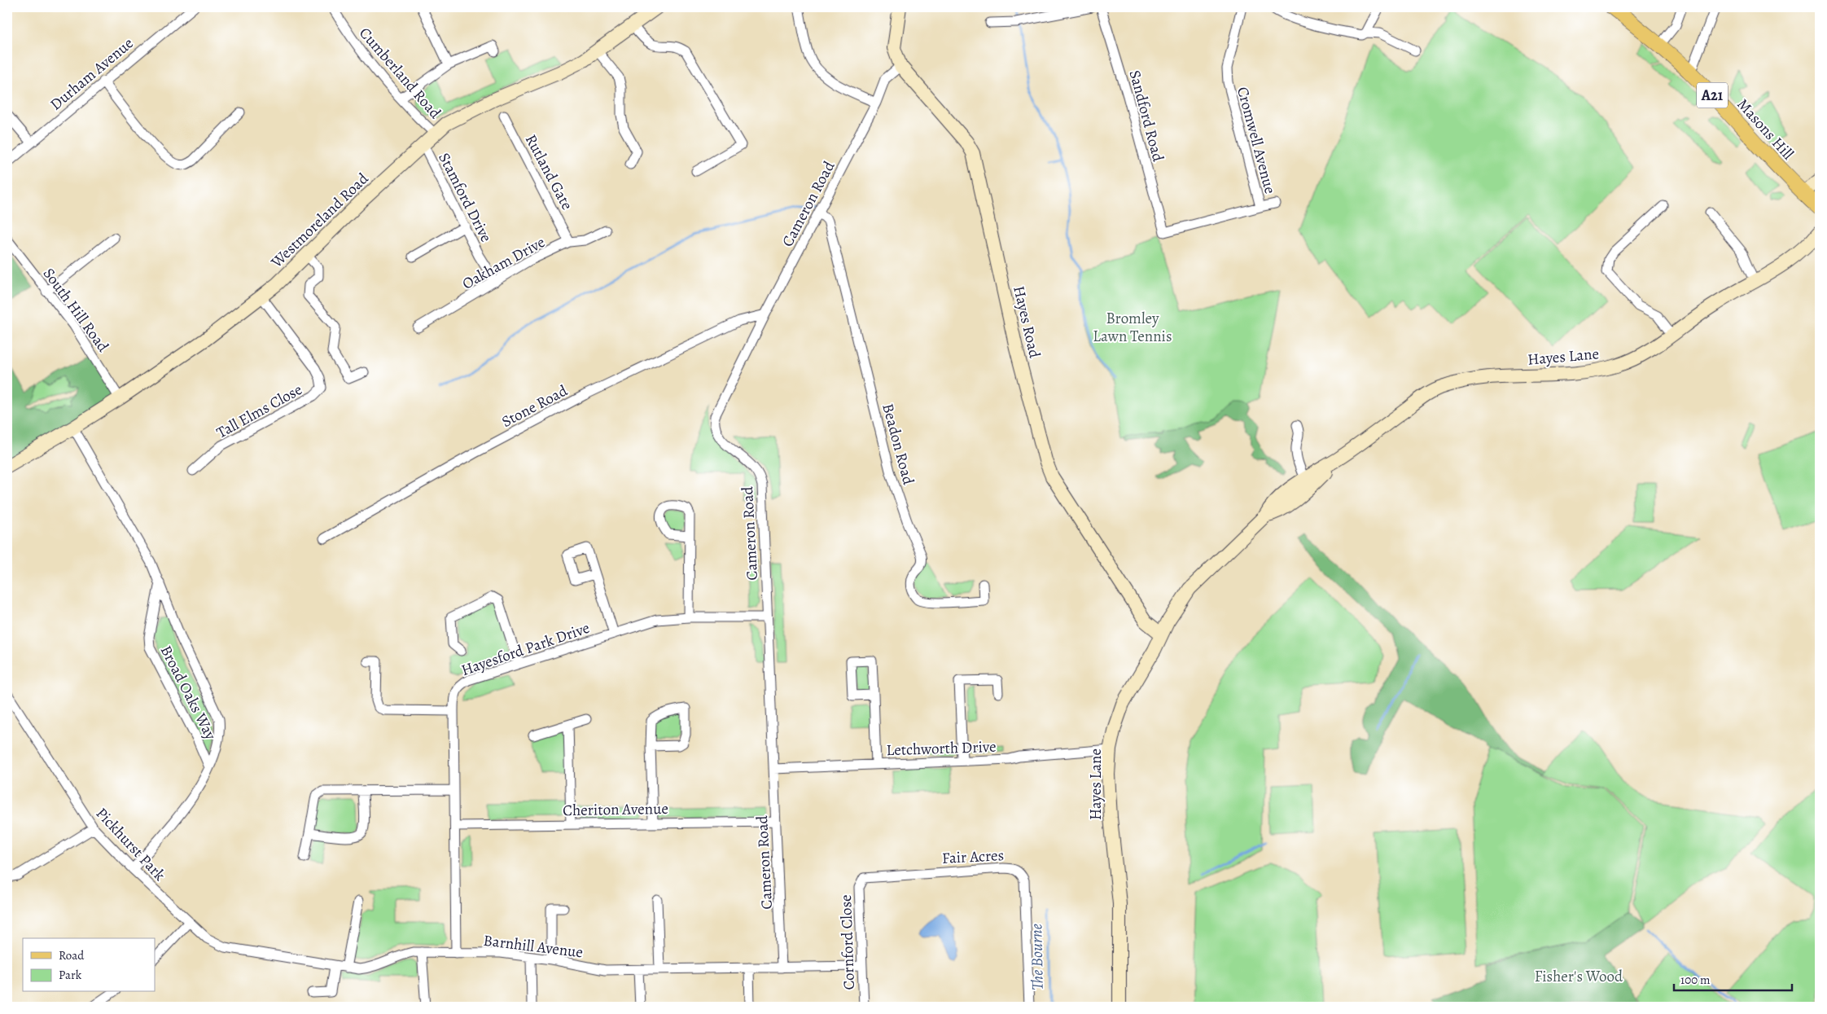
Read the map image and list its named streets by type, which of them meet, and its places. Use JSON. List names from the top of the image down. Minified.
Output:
{"streets":{"main road":["A21","Masons Hill","Westmoreland Road","Hayes Road","Hayes Lane"],"street":["Cumberland Road","Durham Avenue","Sandford Road","Cromwell Avenue","Rutland Gate","Stamford Drive","Cameron Road","Oakham Drive","South Hill Road","Stone Road","Tall Elms Close","Beadon Road","Hayesford Park Drive","Broad Oaks Way","Letchworth Drive","Cheriton Avenue","Pickhurst Park","Fair Acres","Cornford Close","Barnhill Avenue"]},"crossings":[["Cumberland Road","Westmoreland Road"],["A21","Masons Hill"],["Sandford Road","Cromwell Avenue"],["Rutland Gate","Oakham Drive"],["Stamford Drive","Westmoreland Road"],["Stamford Drive","Oakham Drive"],["Cameron Road","Hayes Road"],["Cameron Road","Stone Road"],["Cameron Road","Beadon Road"],["Cameron Road","Hayesford Park Drive"],["Cameron Road","Letchworth Drive"],["Cameron Road","Cheriton Avenue"],["Cameron Road","Barnhill Avenue"],["Westmoreland Road","South Hill Road"],["Westmoreland Road","Tall Elms Close"],["Westmoreland Road","Broad Oaks Way"],["Hayes Road","Hayes Lane"],["Hayes Lane","Letchworth Drive"],["Hayesford Park Drive","Cheriton Avenue"],["Hayesford Park Drive","Barnhill Avenue"],["Broad Oaks Way","Pickhurst Park"],["Pickhurst Park","Barnhill Avenue"],["Fair Acres","Cornford Close"],["Cornford Close","Barnhill Avenue"]],"water":["The Bourne"],"parks":["Bromley Lawn Tennis","Fisher's Wood"],"legend":["Road","Park"],"scale_bar":"100 m"}
